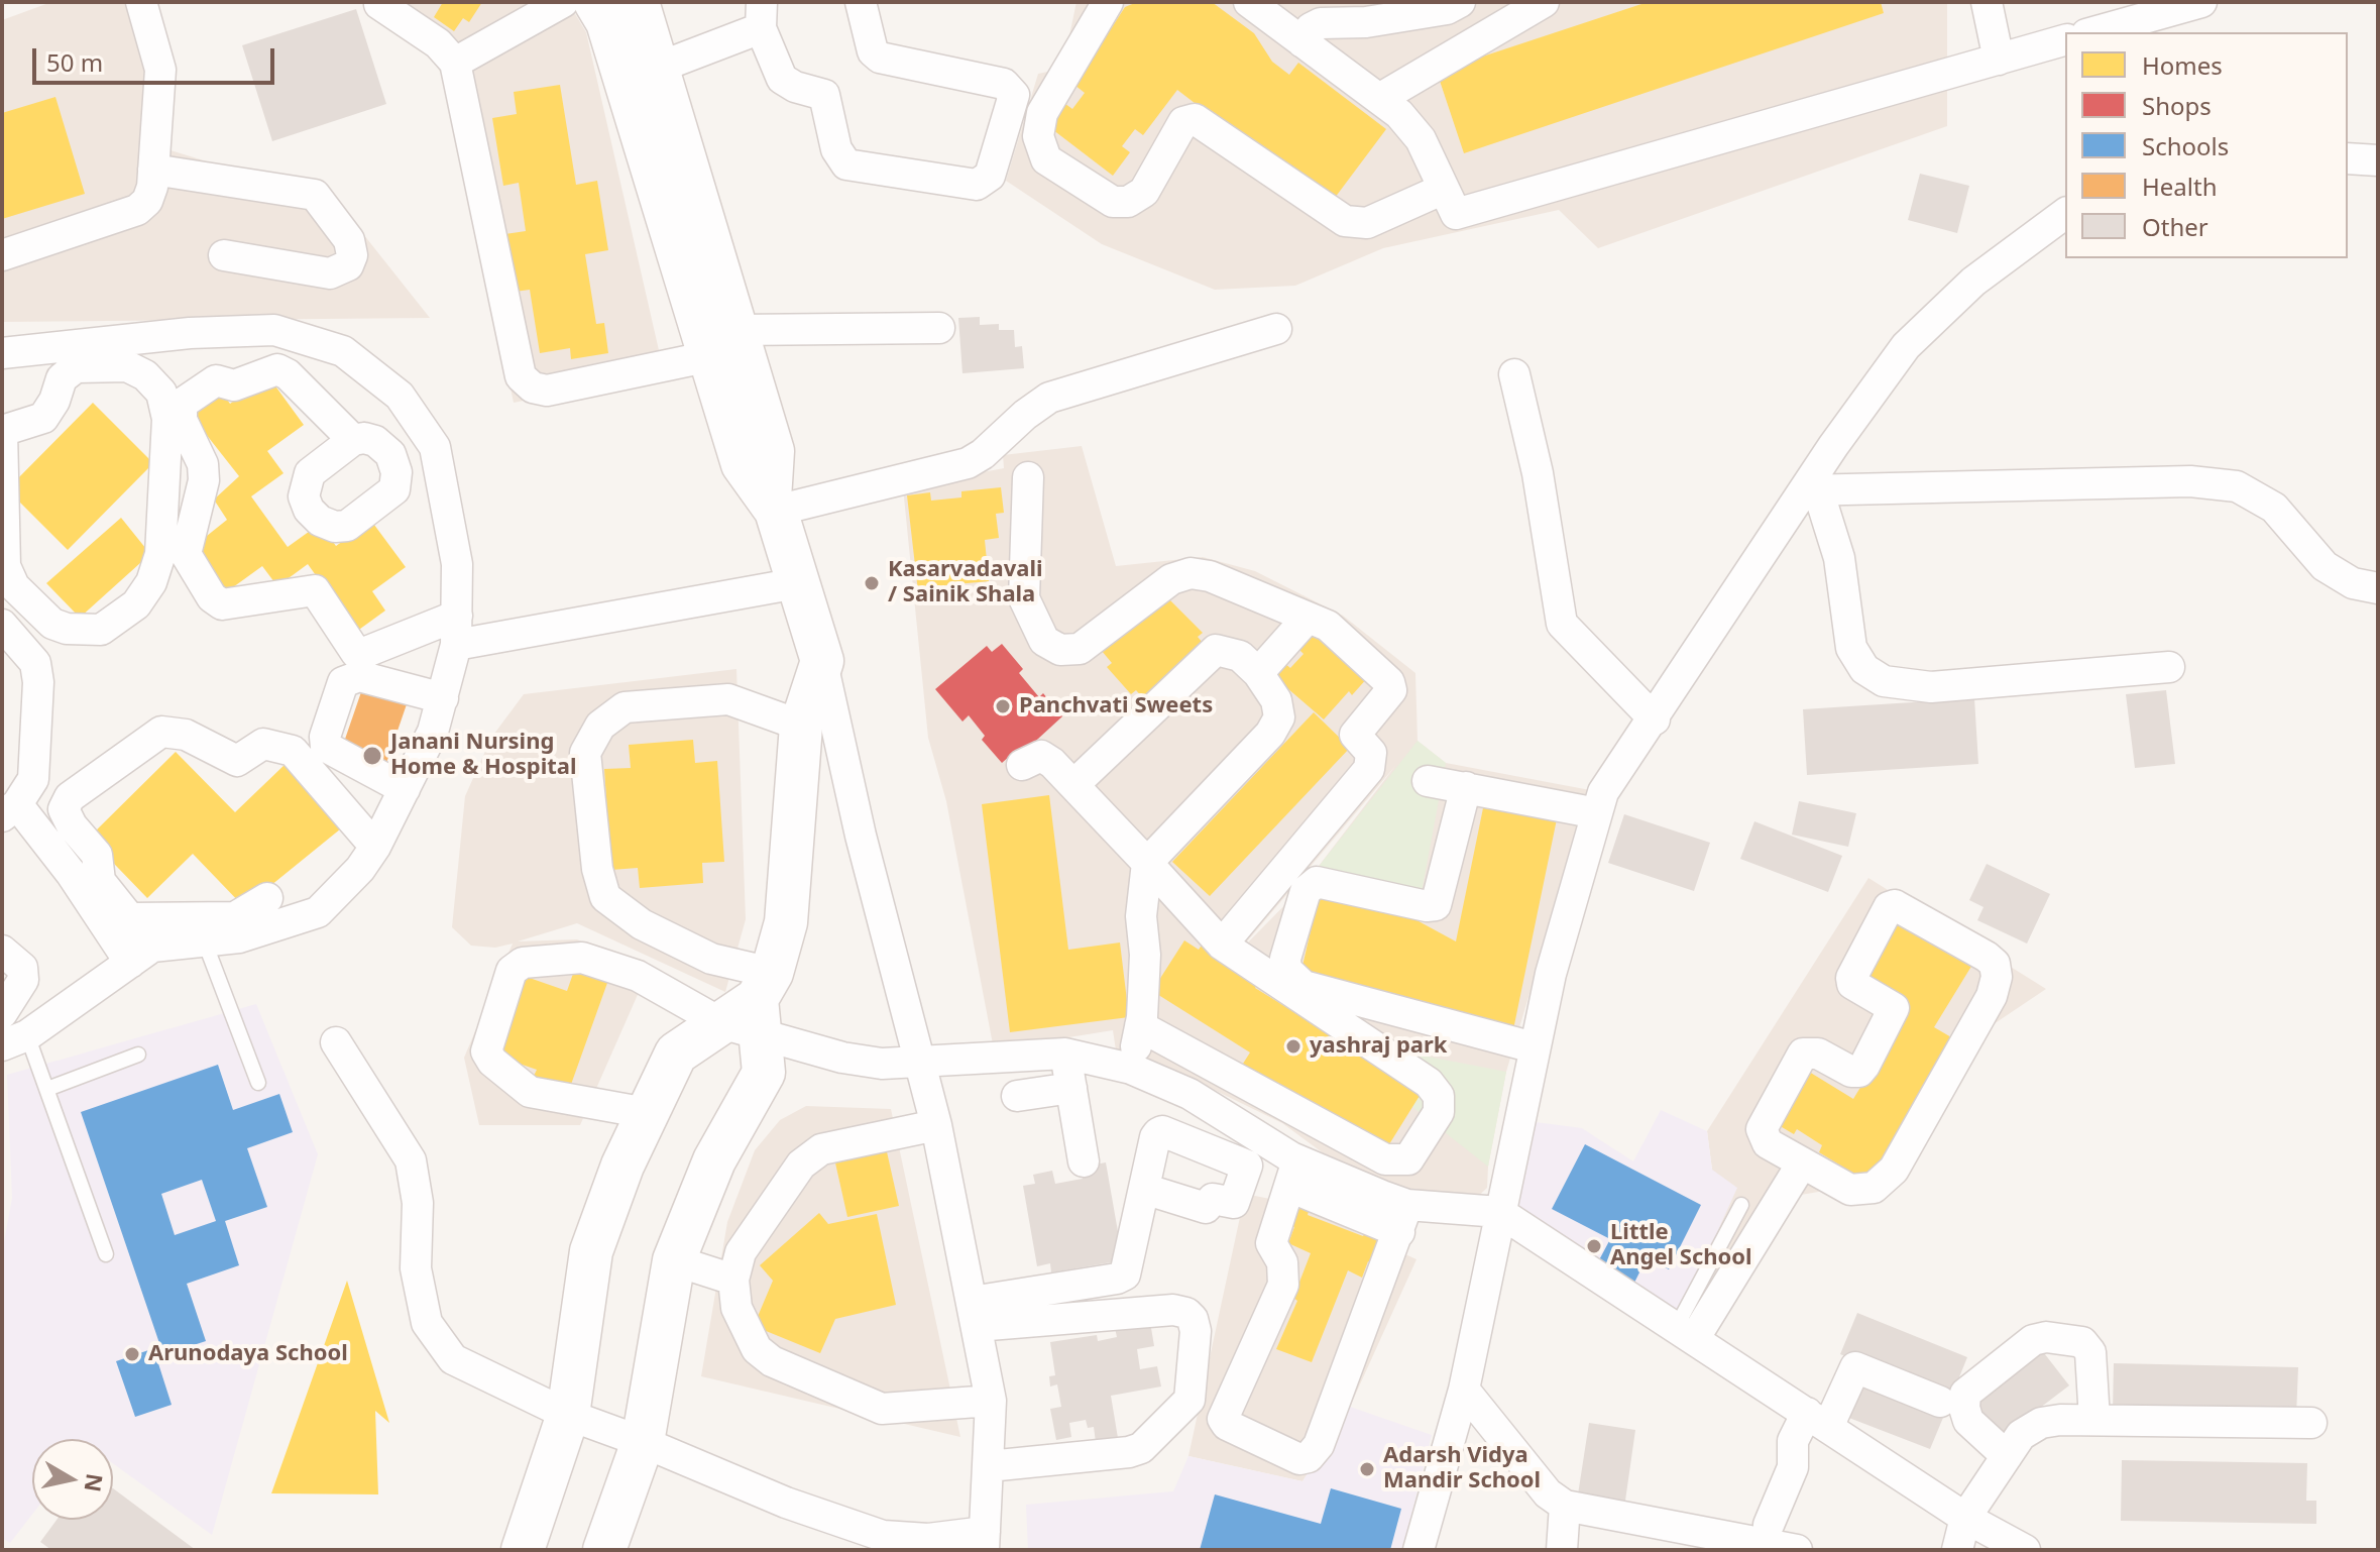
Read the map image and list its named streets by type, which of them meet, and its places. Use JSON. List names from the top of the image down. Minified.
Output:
{"places":["Kasarvadavali / Sainik Shala","Panchvati Sweets","Janani Nursing Home & Hospital","yashraj park","Little Angel School","Arunodaya School","Adarsh Vidya Mandir School"],"legend":["Homes","Shops","Schools","Health","Other"],"scale_bar":"50 m","north":"right"}
